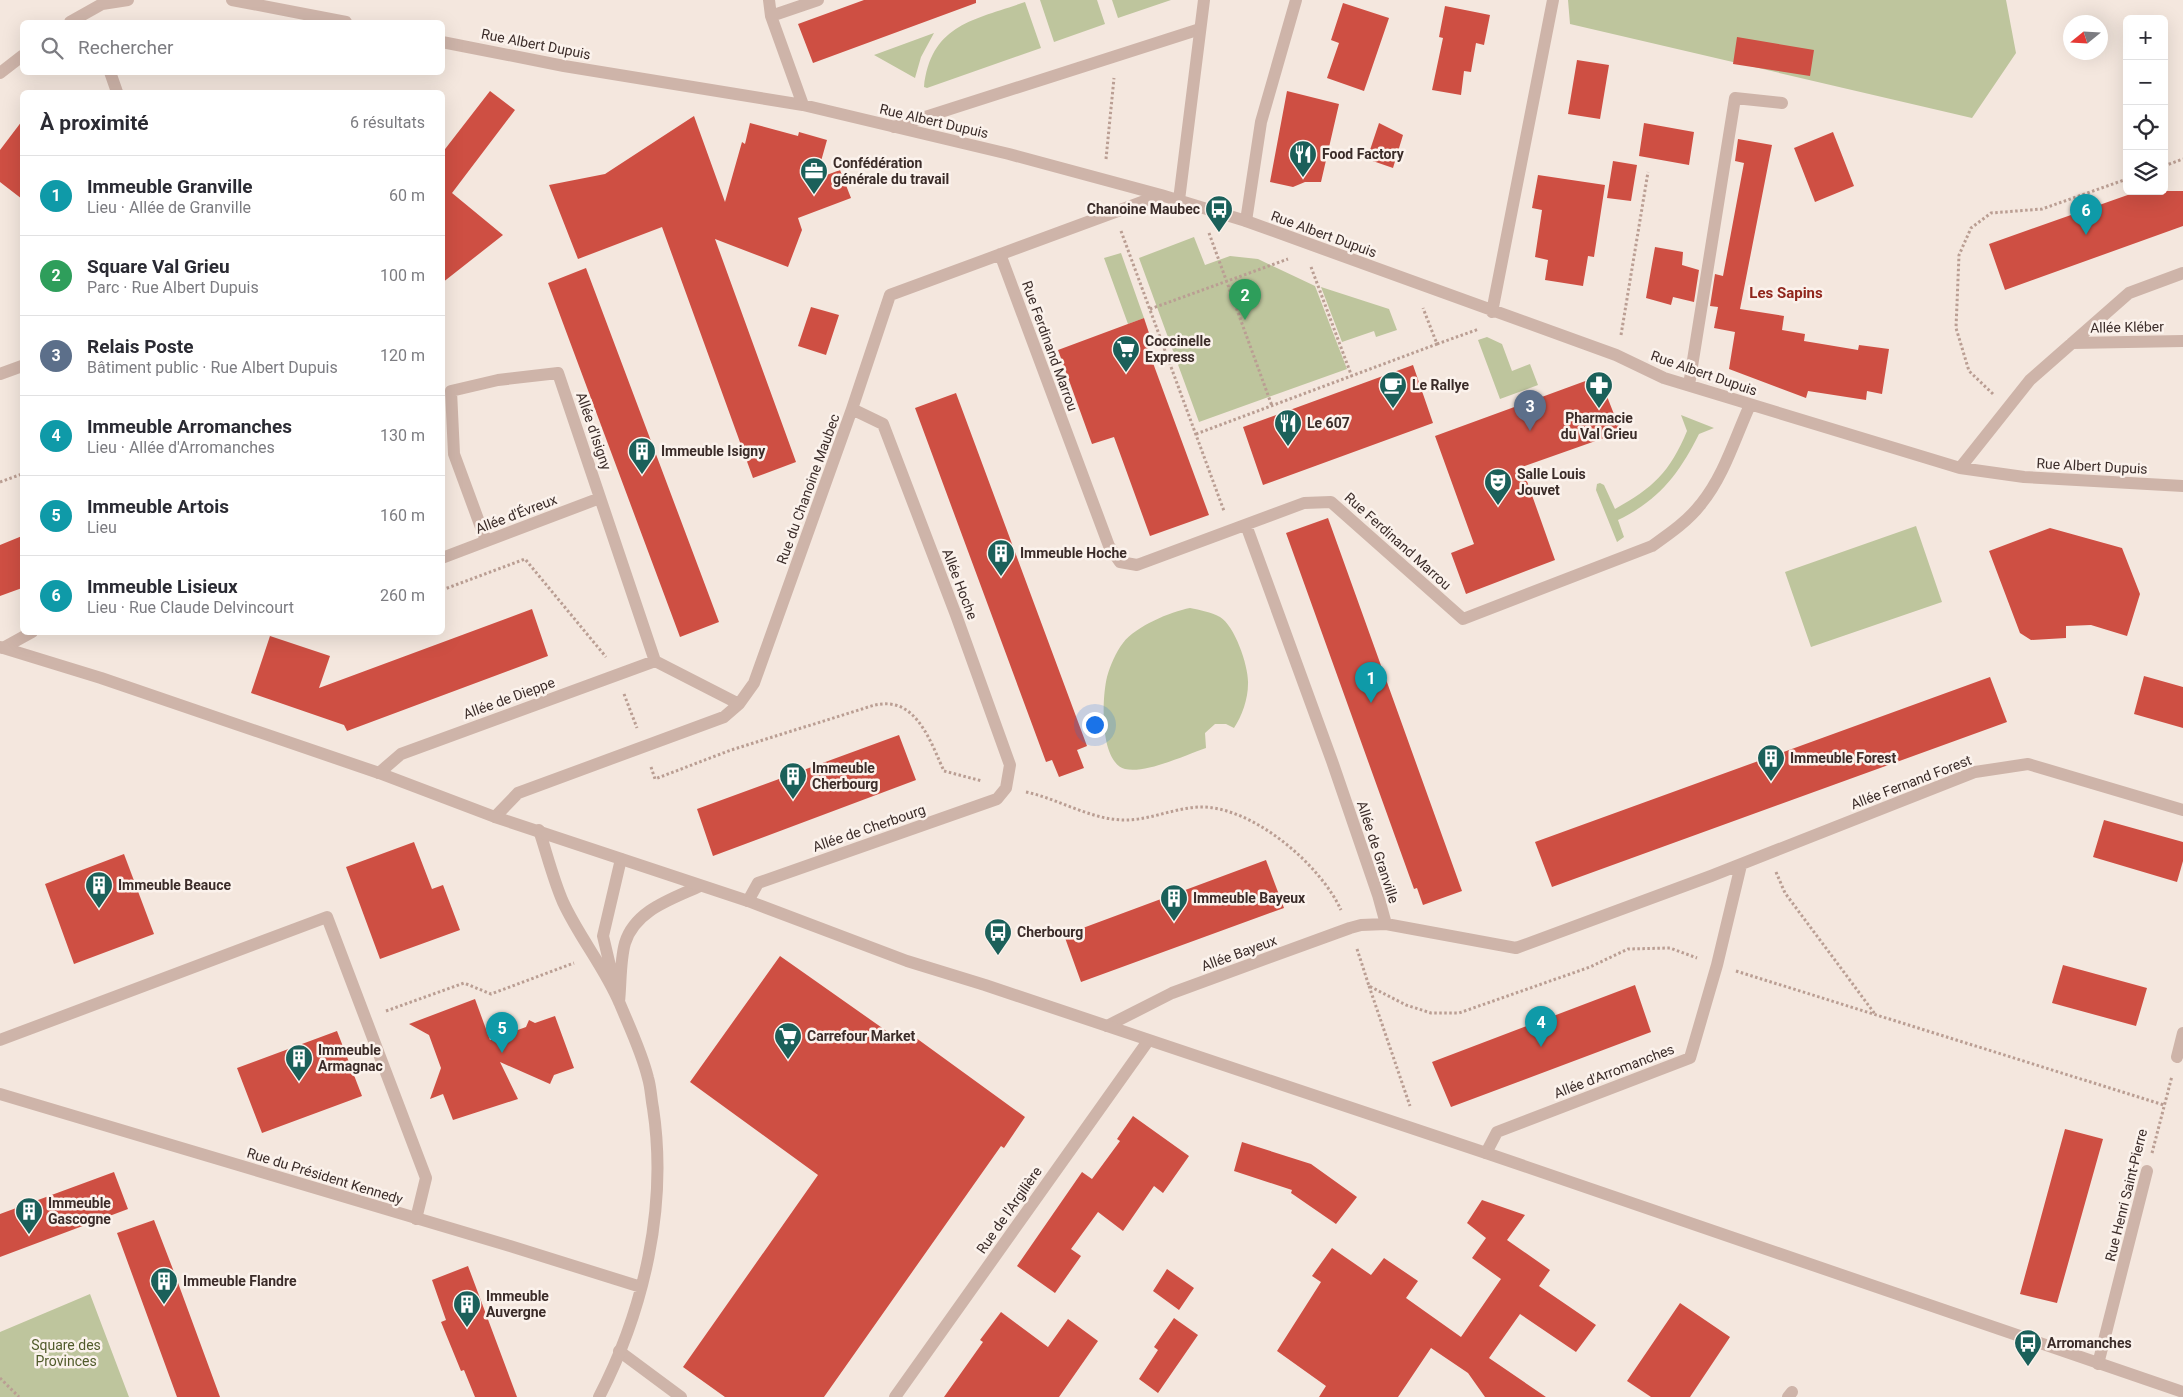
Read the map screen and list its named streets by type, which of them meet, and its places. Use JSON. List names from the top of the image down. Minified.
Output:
{"streets":{"street":["Rue Albert Dupuis","Allée Kléber","Rue Ferdinand Marrou","Allée d'Isigny","Rue du Chanoine Maubec","Allée d'Évreux","Allée Hoche","Allée de Dieppe","Allée Fernand Forest","Allée de Cherbourg","Allée de Granville","Allée Bayeux","Allée d'Arromanches","Rue du Président Kennedy","Rue Henri Saint-Pierre","Rue de l'Argilière"]},"crossings":[["Rue Albert Dupuis","Rue Ferdinand Marrou"],["Rue Albert Dupuis","Rue du Chanoine Maubec"],["Rue Ferdinand Marrou","Rue du Chanoine Maubec"],["Rue Ferdinand Marrou","Allée de Granville"],["Allée d'Isigny","Allée d'Évreux"],["Allée d'Isigny","Allée de Dieppe"],["Rue du Chanoine Maubec","Allée Hoche"],["Allée Hoche","Allée de Cherbourg"],["Allée Fernand Forest","Allée de Granville"],["Allée Fernand Forest","Allée d'Arromanches"],["Allée de Granville","Allée Bayeux"],["Allée de Granville","Allée d'Arromanches"]],"districts":["Les Sapins"],"parks":["Square des Provinces"],"places":{"restaurant":["Food Factory","Le 607"],"office":["Confédération générale du travail"],"bus stop":["Chanoine Maubec","Cherbourg","Arromanches"],"supermarket":["Coccinelle Express","Carrefour Market"],"cafe":["Le Rallye"],"pharmacy":["Pharmacie du Val Grieu"],"building":["Immeuble Isigny","Immeuble Hoche","Immeuble Forest","Immeuble Cherbourg","Immeuble Beauce","Immeuble Bayeux","Immeuble Armagnac","Immeuble Gascogne","Immeuble Flandre","Immeuble Auvergne"],"theatre":["Salle Louis Jouvet"]},"north":"left","page":{"map_buttons":["+","−"],"search":"Rechercher","heading":["À proximité","6 résultats"],"list":[{"mark":"1","name":"Immeuble Granville","note":"Lieu · Allée de Granville","value":"60 m"},{"mark":"2","name":"Square Val Grieu","note":"Parc · Rue Albert Dupuis","value":"100 m"},{"mark":"3","name":"Relais Poste","note":"Bâtiment public · Rue Albert Dupuis","value":"120 m"},{"mark":"4","name":"Immeuble Arromanches","note":"Lieu · Allée d'Arromanches","value":"130 m"},{"mark":"5","name":"Immeuble Artois","note":"Lieu","value":"160 m"},{"mark":"6","name":"Immeuble Lisieux","note":"Lieu · Rue Claude Delvincourt","value":"260 m"}],"pins":["6","2","3","1","4","5"]}}
